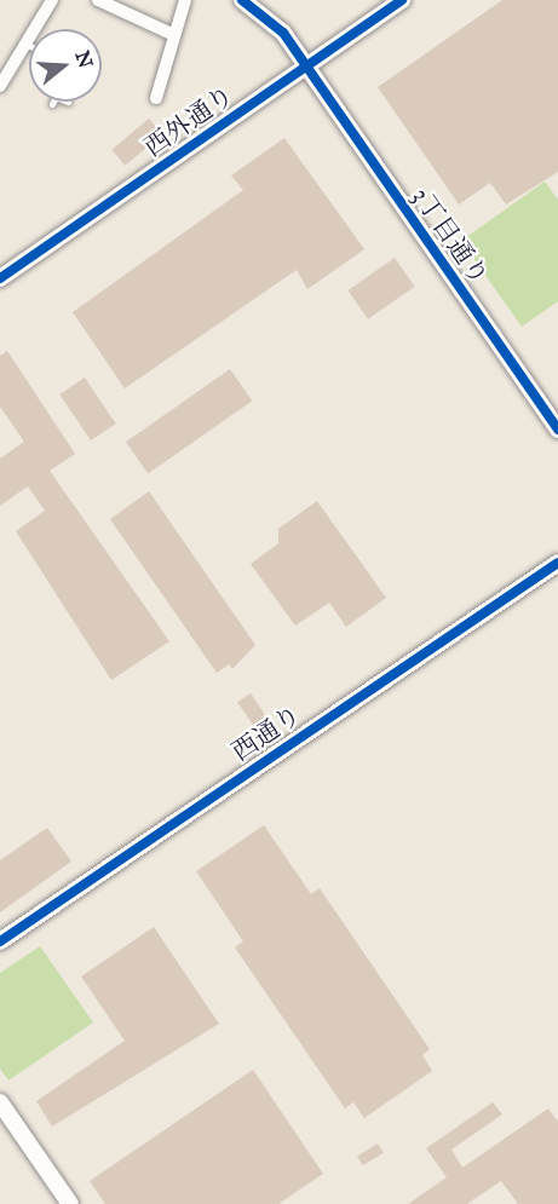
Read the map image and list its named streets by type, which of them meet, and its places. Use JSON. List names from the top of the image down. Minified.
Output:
{"streets":{"street":["西外通り","3丁目通り","西通り"]},"crossings":[["西外通り","3丁目通り"]],"north":"right"}
